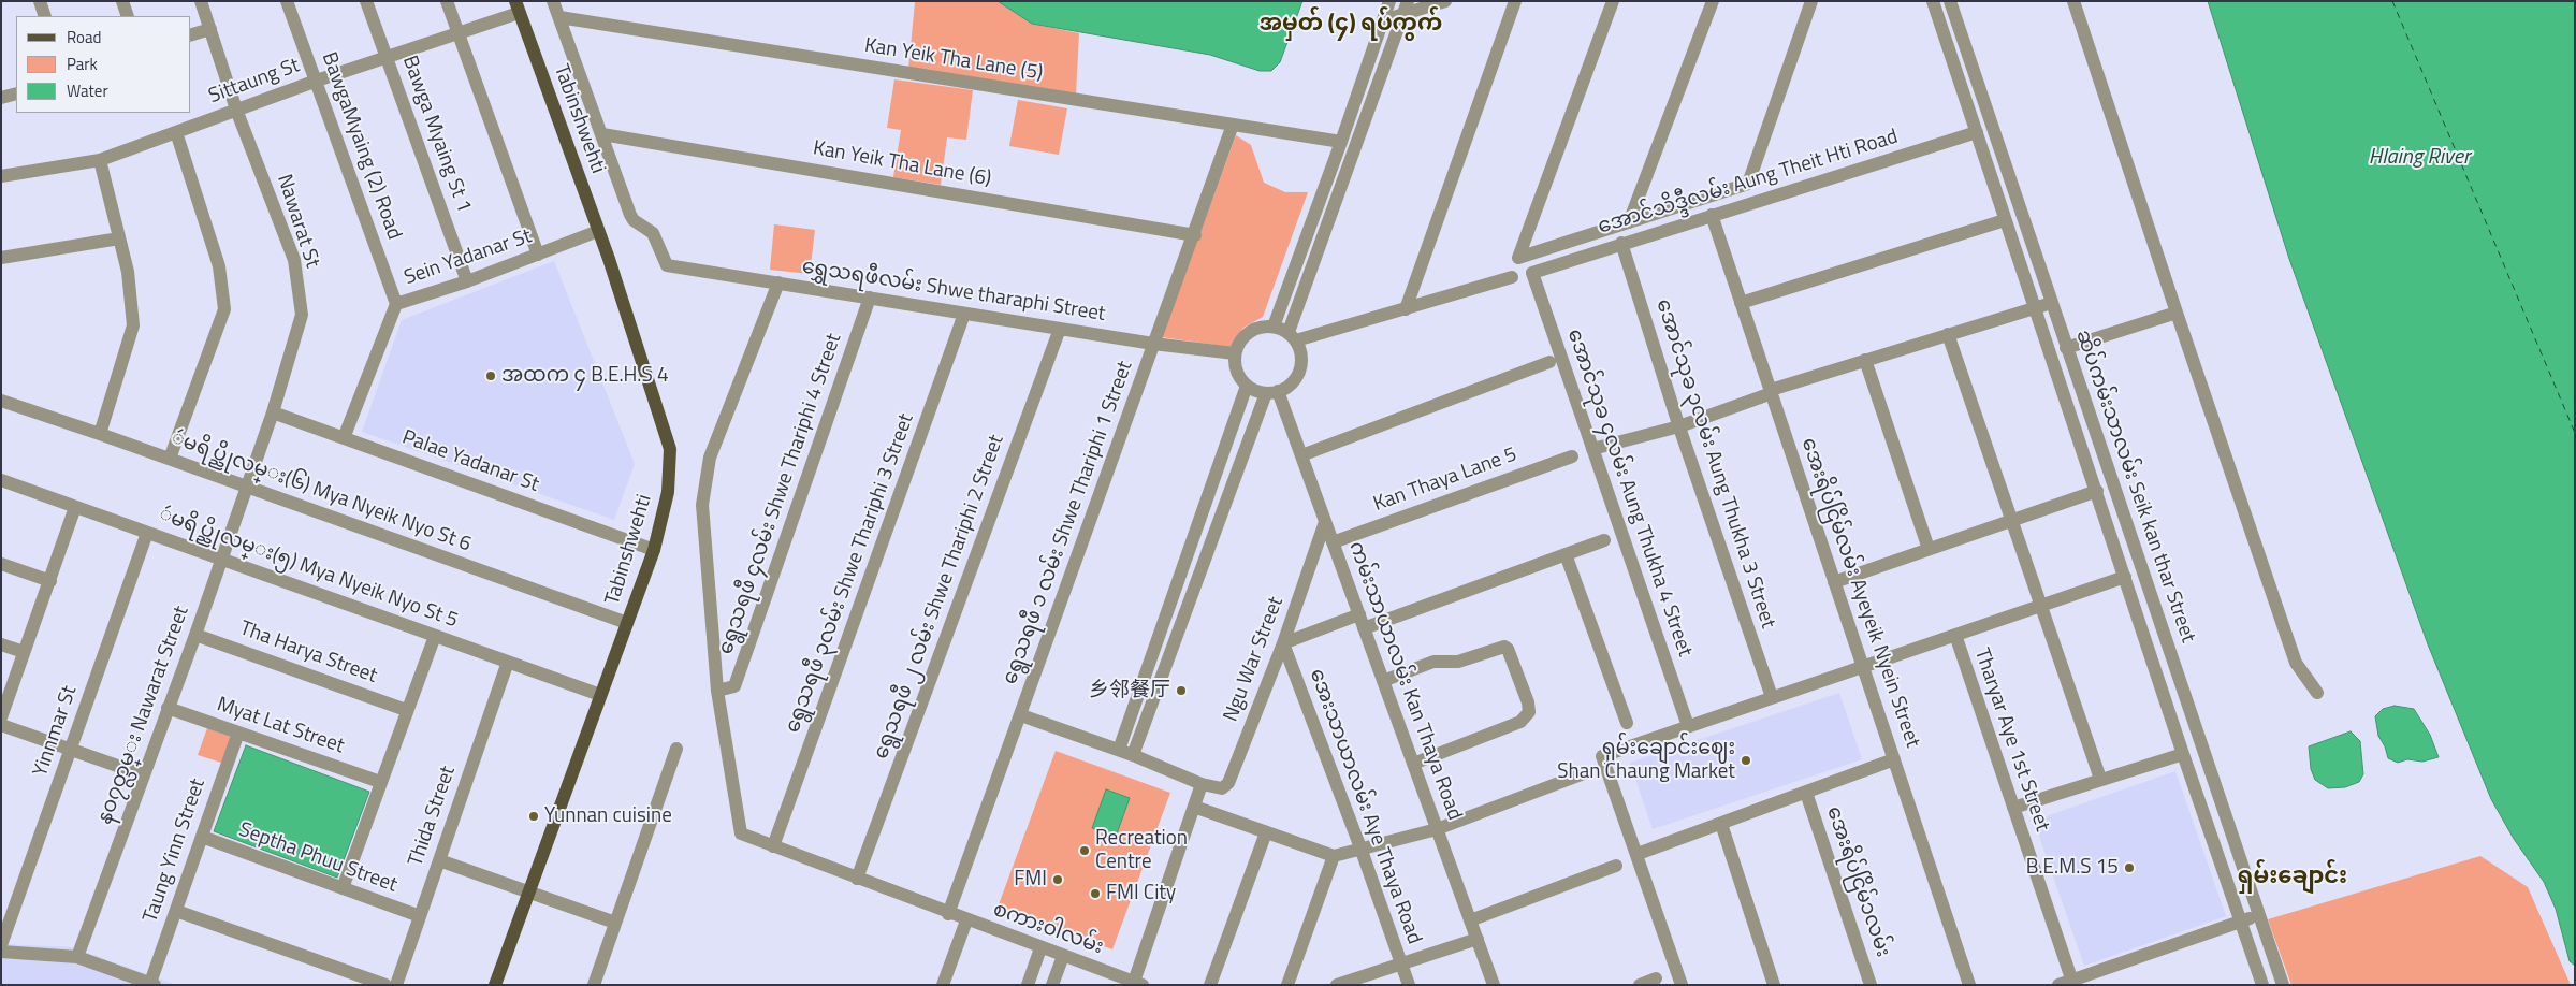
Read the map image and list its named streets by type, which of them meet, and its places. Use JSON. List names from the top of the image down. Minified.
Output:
{"streets":{"main road":["Tabinshwehti"],"street":["Kan Yeik Tha Lane (5)","Sittaung St","Bawga Myaing St 1","BawgaMyaing (2) Road","Kan Yeik Tha Lane (6)","အောင်သိဒ္ဒီလမ်း Aung Theit Hti Road","Nawarat St","Sein Yadanar St","ရွှေသရဖီလမ်း Shwe tharaphi Street","Palae Yadanar St","အောင်သုခ ၃လမ်း Aung Thukha 3 Street","Kan Thaya Lane 5","ဆိပ်ကမ်းသာလမ်း Seik kan thar Street","ဴမရိပ္ညိုလမ္း(၆) Mya Nyeik Nyo St 6","အောင်သုခ ၄လမ်း Aung Thukha 4 Street","ရွေသရဖီ ၄လမ်း Shwe Thariphi 4 Street","ရွေသရဖီ ၁ လမ်း Shwe Thariphi 1 Street","ဴမရိပ္ညိုလမ္း(၅) Mya Nyeik Nyo St 5","ရွေသရဖီ ၃လမ်း Shwe Thariphi 3 Street","အေးရိပ်ငြိမ်လမ်း Ayeyeik Nyein Street","ရွေသရဖီ ၂ လမ်း Shwe Thariphi 2 Street","Tha Harya Street","Ngu War Street","ကမ်းသာယာလမ်း Kan Thaya Road","နဝ၇တ္လမ္း Nawarat Street","Myat Lat Street","Yinnmar St","Tharyar Aye 1st Street","အေးသာယာလမ်း Aye Thaya Road","Thida Street","Taung Yinn Street","Septha Phuu Street","အေးရိပ်ငြိမ်၁လမ်း","စကား၀ါလမ်း"]},"crossings":[["Kan Yeik Tha Lane (5)","ရွေသရဖီ ၁ လမ်း Shwe Thariphi 1 Street"],["Sittaung St","Tabinshwehti"],["Sittaung St","Bawga Myaing St 1"],["Sittaung St","BawgaMyaing (2) Road"],["Sittaung St","Nawarat St"],["Tabinshwehti","Sein Yadanar St"],["Tabinshwehti","Palae Yadanar St"],["Tabinshwehti","ဴမရိပ္ညိုလမ္း(၆) Mya Nyeik Nyo St 6"],["Tabinshwehti","ဴမရိပ္ညိုလမ္း(၅) Mya Nyeik Nyo St 5"],["Bawga Myaing St 1","Sein Yadanar St"],["BawgaMyaing (2) Road","Sein Yadanar St"],["Kan Yeik Tha Lane (6)","ရွှေသရဖီလမ်း Shwe tharaphi Street"],["Kan Yeik Tha Lane (6)","ရွေသရဖီ ၁ လမ်း Shwe Thariphi 1 Street"],["အောင်သိဒ္ဒီလမ်း Aung Theit Hti Road","အောင်သုခ ၃လမ်း Aung Thukha 3 Street"],["အောင်သိဒ္ဒီလမ်း Aung Theit Hti Road","ဆိပ်ကမ်းသာလမ်း Seik kan thar Street"],["အောင်သိဒ္ဒီလမ်း Aung Theit Hti Road","အောင်သုခ ၄လမ်း Aung Thukha 4 Street"],["အောင်သိဒ္ဒီလမ်း Aung Theit Hti Road","အေးရိပ်ငြိမ်လမ်း Ayeyeik Nyein Street"],["Nawarat St","Palae Yadanar St"],["Nawarat St","ဴမရိပ္ညိုလမ္း(၆) Mya Nyeik Nyo St 6"],["Nawarat St","နဝ၇တ္လမ္း Nawarat Street"],["Sein Yadanar St","Palae Yadanar St"],["ရွှေသရဖီလမ်း Shwe tharaphi Street","ရွေသရဖီ ၄လမ်း Shwe Thariphi 4 Street"],["ရွှေသရဖီလမ်း Shwe tharaphi Street","ရွေသရဖီ ၁ လမ်း Shwe Thariphi 1 Street"],["ရွှေသရဖီလမ်း Shwe tharaphi Street","ရွေသရဖီ ၃လမ်း Shwe Thariphi 3 Street"],["ရွှေသရဖီလမ်း Shwe tharaphi Street","ရွေသရဖီ ၂ လမ်း Shwe Thariphi 2 Street"],["ရွှေသရဖီလမ်း Shwe tharaphi Street","ကမ်းသာယာလမ်း Kan Thaya Road"],["Kan Thaya Lane 5","ကမ်းသာယာလမ်း Kan Thaya Road"],["ဴမရိပ္ညိုလမ္း(၆) Mya Nyeik Nyo St 6","နဝ၇တ္လမ္း Nawarat Street"],["ရွေသရဖီ ၄လမ်း Shwe Thariphi 4 Street","စကား၀ါလမ်း"],["ရွေသရဖီ ၁ လမ်း Shwe Thariphi 1 Street","စကား၀ါလမ်း"],["ဴမရိပ္ညိုလမ္း(၅) Mya Nyeik Nyo St 5","နဝ၇တ္လမ္း Nawarat Street"],["ဴမရိပ္ညိုလမ္း(၅) Mya Nyeik Nyo St 5","Yinnmar St"],["ဴမရိပ္ညိုလမ္း(၅) Mya Nyeik Nyo St 5","Thida Street"],["ရွေသရဖီ ၃လမ်း Shwe Thariphi 3 Street","စကား၀ါလမ်း"],["ရွေသရဖီ ၂ လမ်း Shwe Thariphi 2 Street","စကား၀ါလမ်း"],["Tha Harya Street","နဝ၇တ္လမ္း Nawarat Street"],["Ngu War Street","ကမ်းသာယာလမ်း Kan Thaya Road"],["Ngu War Street","အေးသာယာလမ်း Aye Thaya Road"],["နဝ၇တ္လမ္း Nawarat Street","Myat Lat Street"],["Myat Lat Street","Taung Yinn Street"],["Thida Street","Septha Phuu Street"],["Taung Yinn Street","Septha Phuu Street"]],"districts":["အမှတ် (၄) ရပ်ကွက်","ရှမ်းချောင်း"],"water":["Hlaing River"],"places":["အထက ၄ B.E.H.S 4","乡邻餐厅","ရှမ်းချောင်းဈေး Shan Chaung Market","Yunnan cuisine","Recreation Centre","B.E.M.S 15","FMI","FMI City"],"legend":["Road","Park","Water"]}
